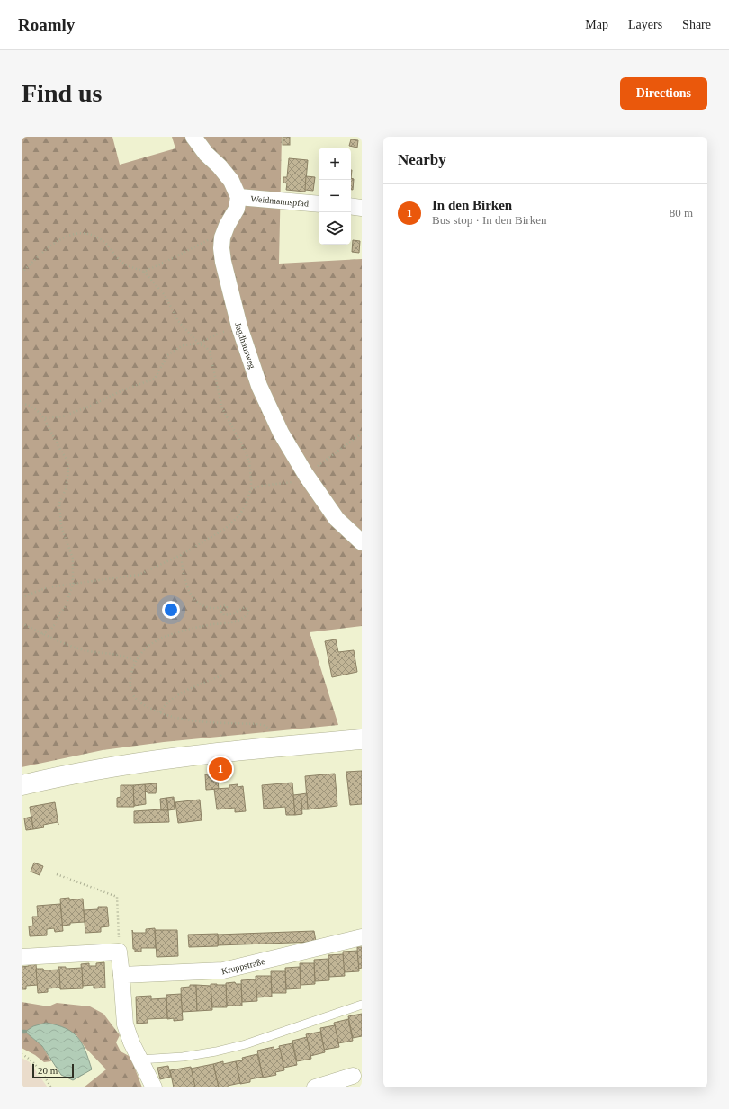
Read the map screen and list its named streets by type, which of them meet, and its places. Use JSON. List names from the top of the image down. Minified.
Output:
{"streets":{"street":["Weidmannspfad","Jagdhausweg","Kruppstraße"]},"crossings":[["Weidmannspfad","Jagdhausweg"]],"scale_bar":"20 m","page":{"header":"Roamly","nav":["Map","Layers","Share"],"buttons":"Directions","title":"Find us","heading":"Nearby","map_buttons":["+","−"],"list":[{"mark":"1","name":"In den Birken","note":"Bus stop · In den Birken","value":"80 m"}],"pins":"1","scale":"20 m"}}
